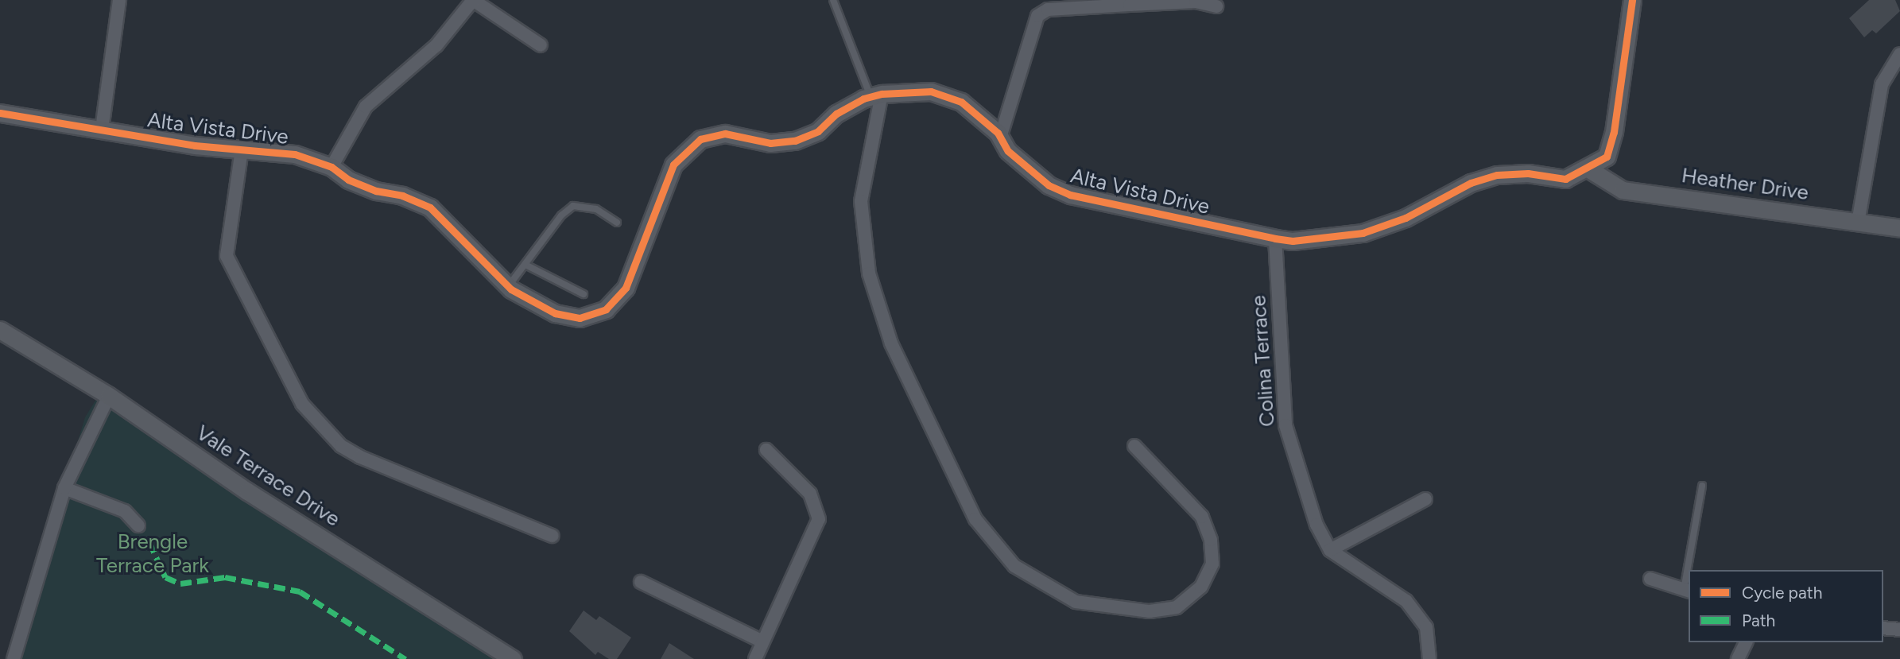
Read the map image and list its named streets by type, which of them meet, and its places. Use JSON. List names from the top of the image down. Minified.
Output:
{"streets":{"street":["Alta Vista Drive","Heather Drive","Colina Terrace","Vale Terrace Drive"]},"crossings":[["Alta Vista Drive","Heather Drive"],["Alta Vista Drive","Colina Terrace"]],"parks":["Brengle Terrace Park"],"legend":["Cycle path","Path"]}
